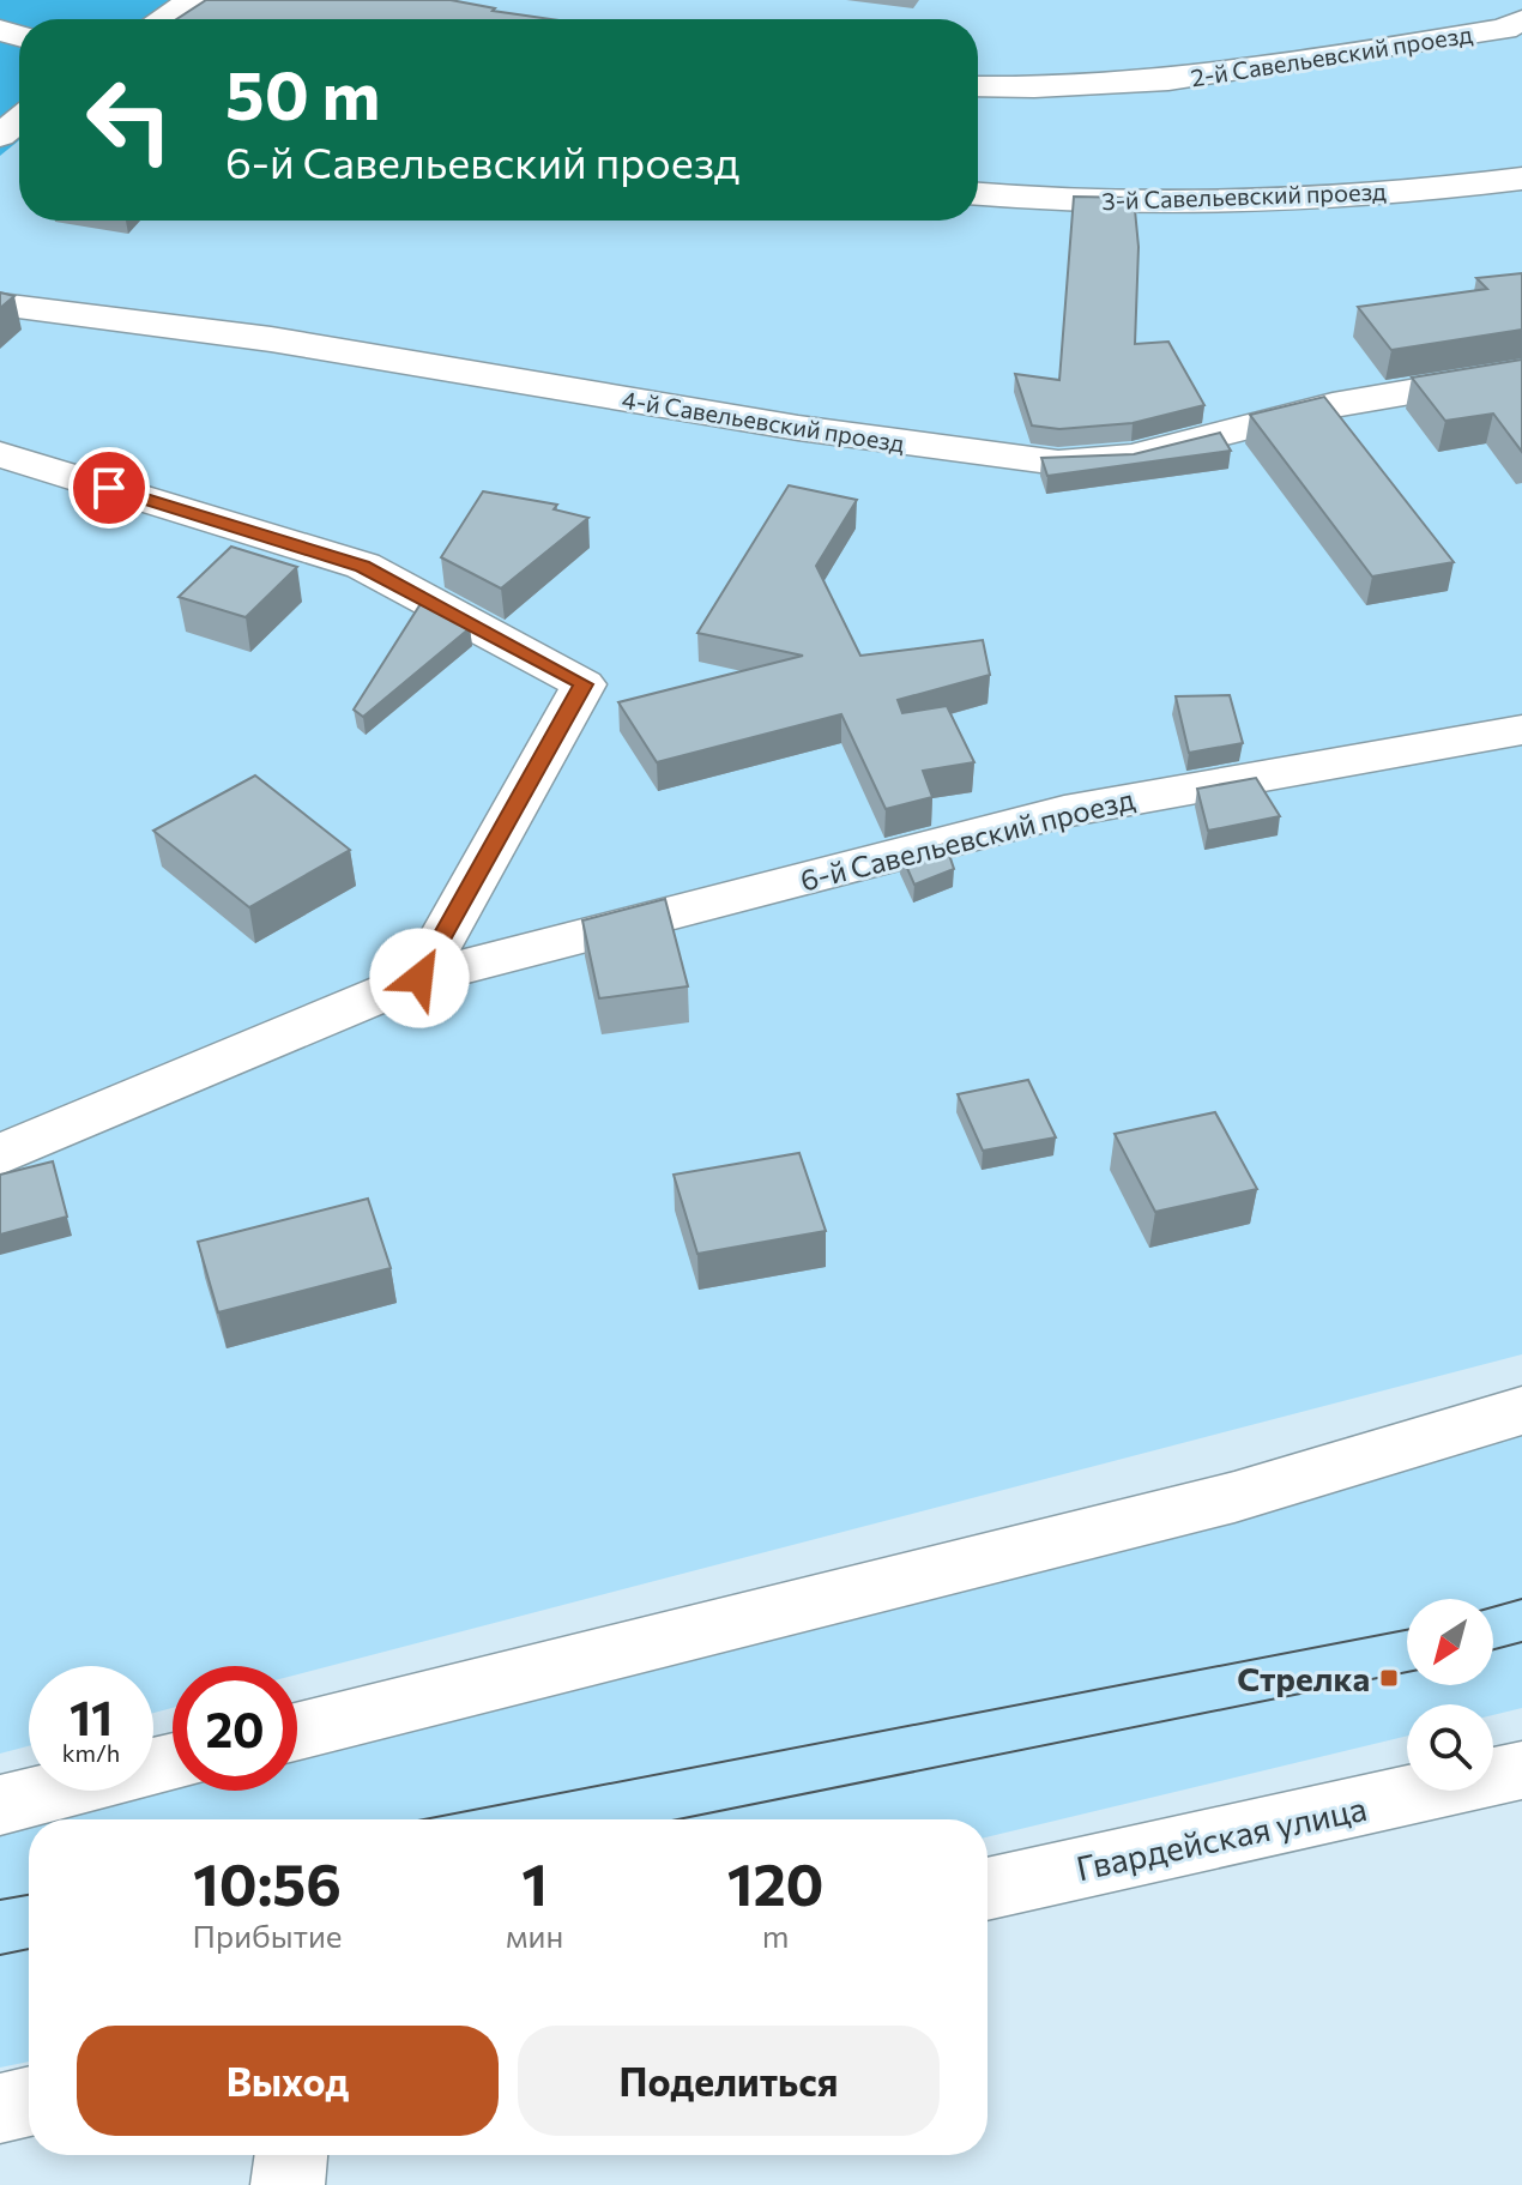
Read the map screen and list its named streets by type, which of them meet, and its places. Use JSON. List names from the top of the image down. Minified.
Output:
{"streets":{"street":["2-й Савельевский проезд","3-й Савельевский проезд","4-й Савельевский проезд","6-й Савельевский проезд","Гвардейская улица"]},"places":{"transit":["Стрелка"]},"north":"bottom left","page":{"turn":["50 m","6-й Савельевский проезд"],"speed":"11 km/h","limit":"20","eta":["10:56","Прибытие","1","мин","120","m"],"buttons":["Выход","Поделиться"]}}
